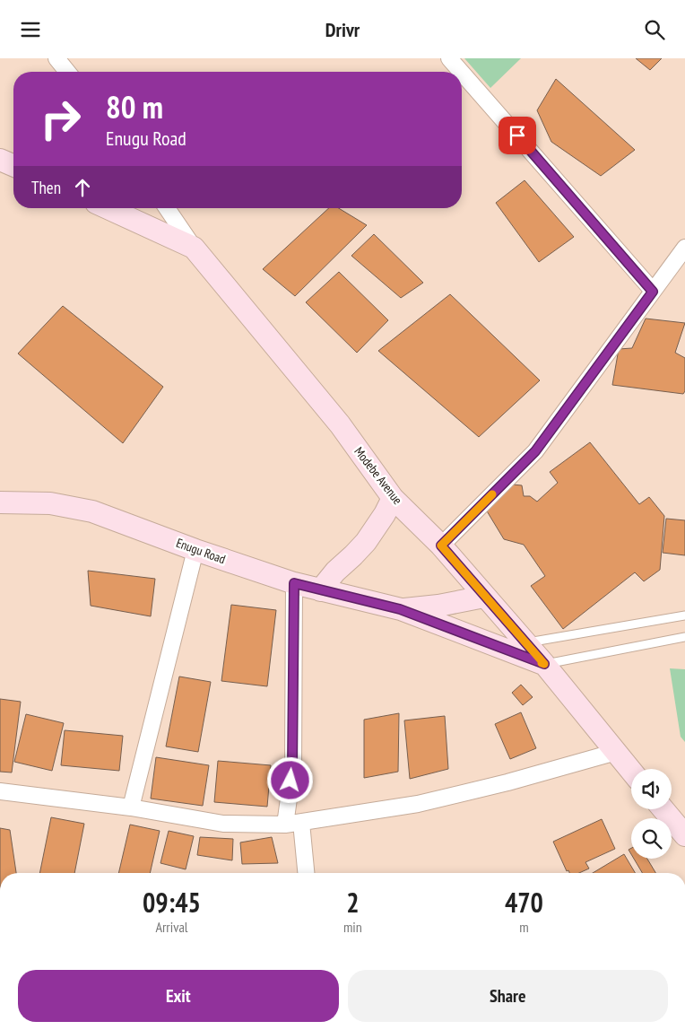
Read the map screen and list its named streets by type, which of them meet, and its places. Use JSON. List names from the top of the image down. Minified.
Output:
{"streets":{"street":["Modebe Avenue","Enugu Road"]},"page":{"header":"Drivr","turn":["80 m","Enugu Road"],"then":"Then","eta":["09:45","Arrival","2","min","470","m"],"buttons":["Exit","Share"]}}
